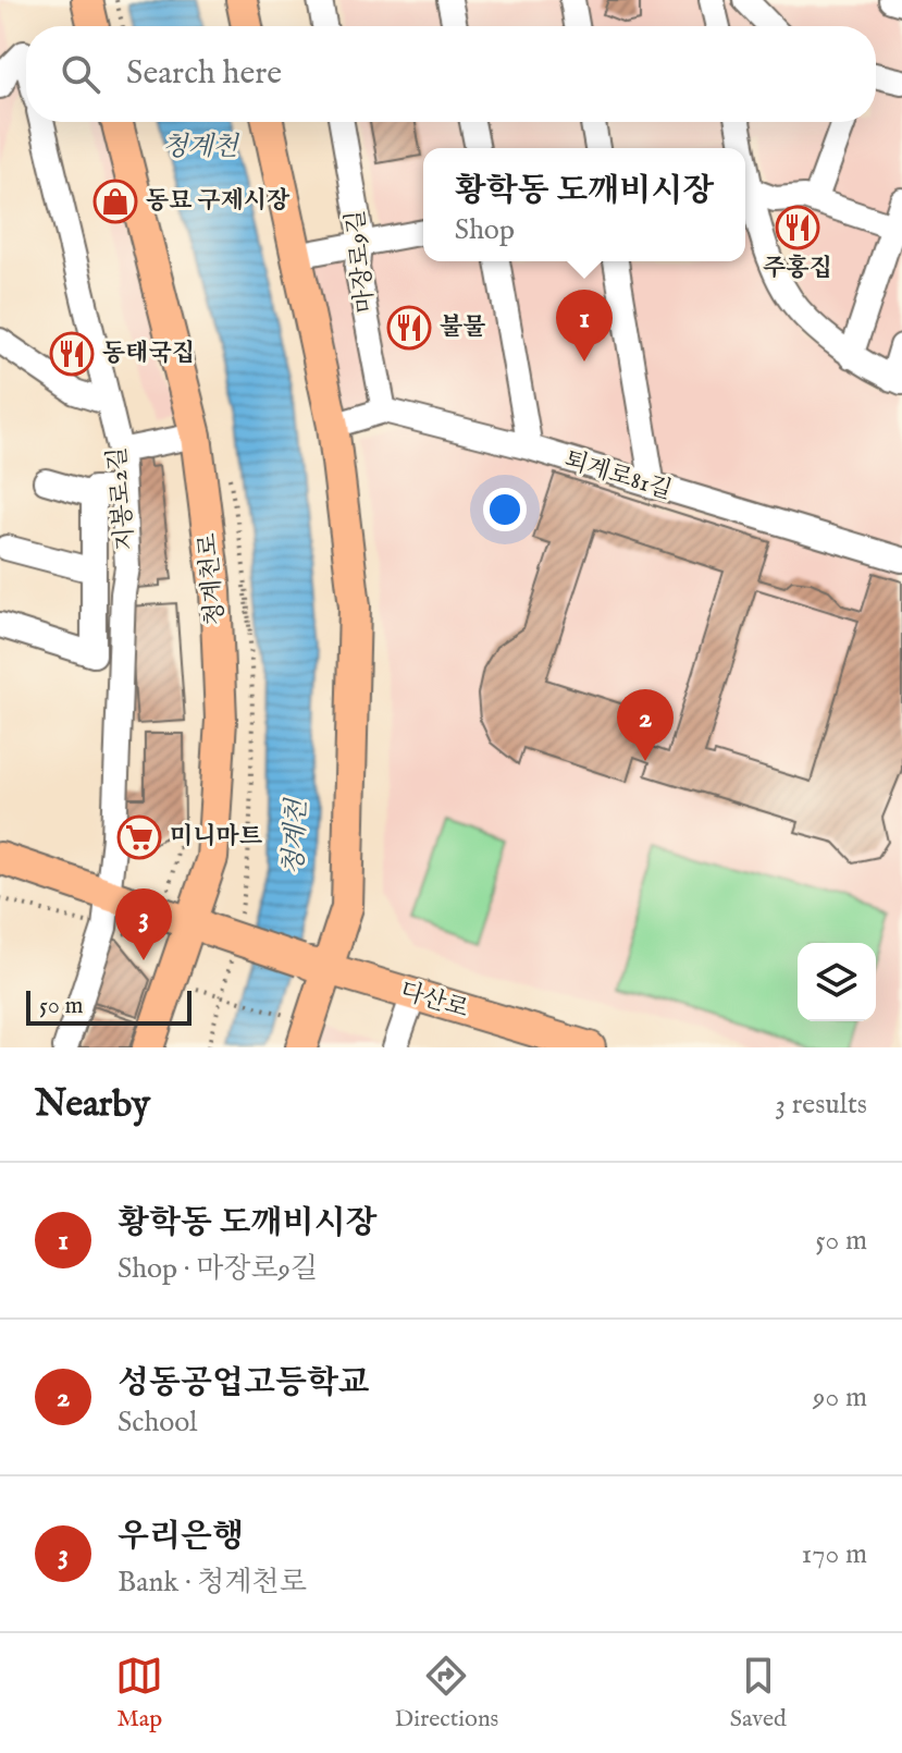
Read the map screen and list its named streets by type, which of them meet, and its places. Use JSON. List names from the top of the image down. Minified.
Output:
{"streets":{"main road":["청계천로","다산로"],"street":["마장로9길","퇴계로81길","지봉로2길"]},"crossings":[["마장로9길","퇴계로81길"],["지봉로2길","다산로"],["청계천로","다산로"]],"water":["청계천"],"places":{"shop":["동묘 구제시장"],"restaurant":["주홍집","불물","동태국집"],"supermarket":["미니마트"]},"scale_bar":"50 m","page":{"search":"Search here","popup":["황학동 도깨비시장","Shop"],"pins":["1","2","3"],"scale":"50 m","heading":["Nearby","3 results"],"list":[{"mark":"1","name":"황학동 도깨비시장","note":"Shop · 마장로9길","value":"50 m"},{"mark":"2","name":"성동공업고등학교","note":"School","value":"90 m"},{"mark":"3","name":"우리은행","note":"Bank · 청계천로","value":"170 m"}],"nav":["Map","Directions","Saved"]}}
